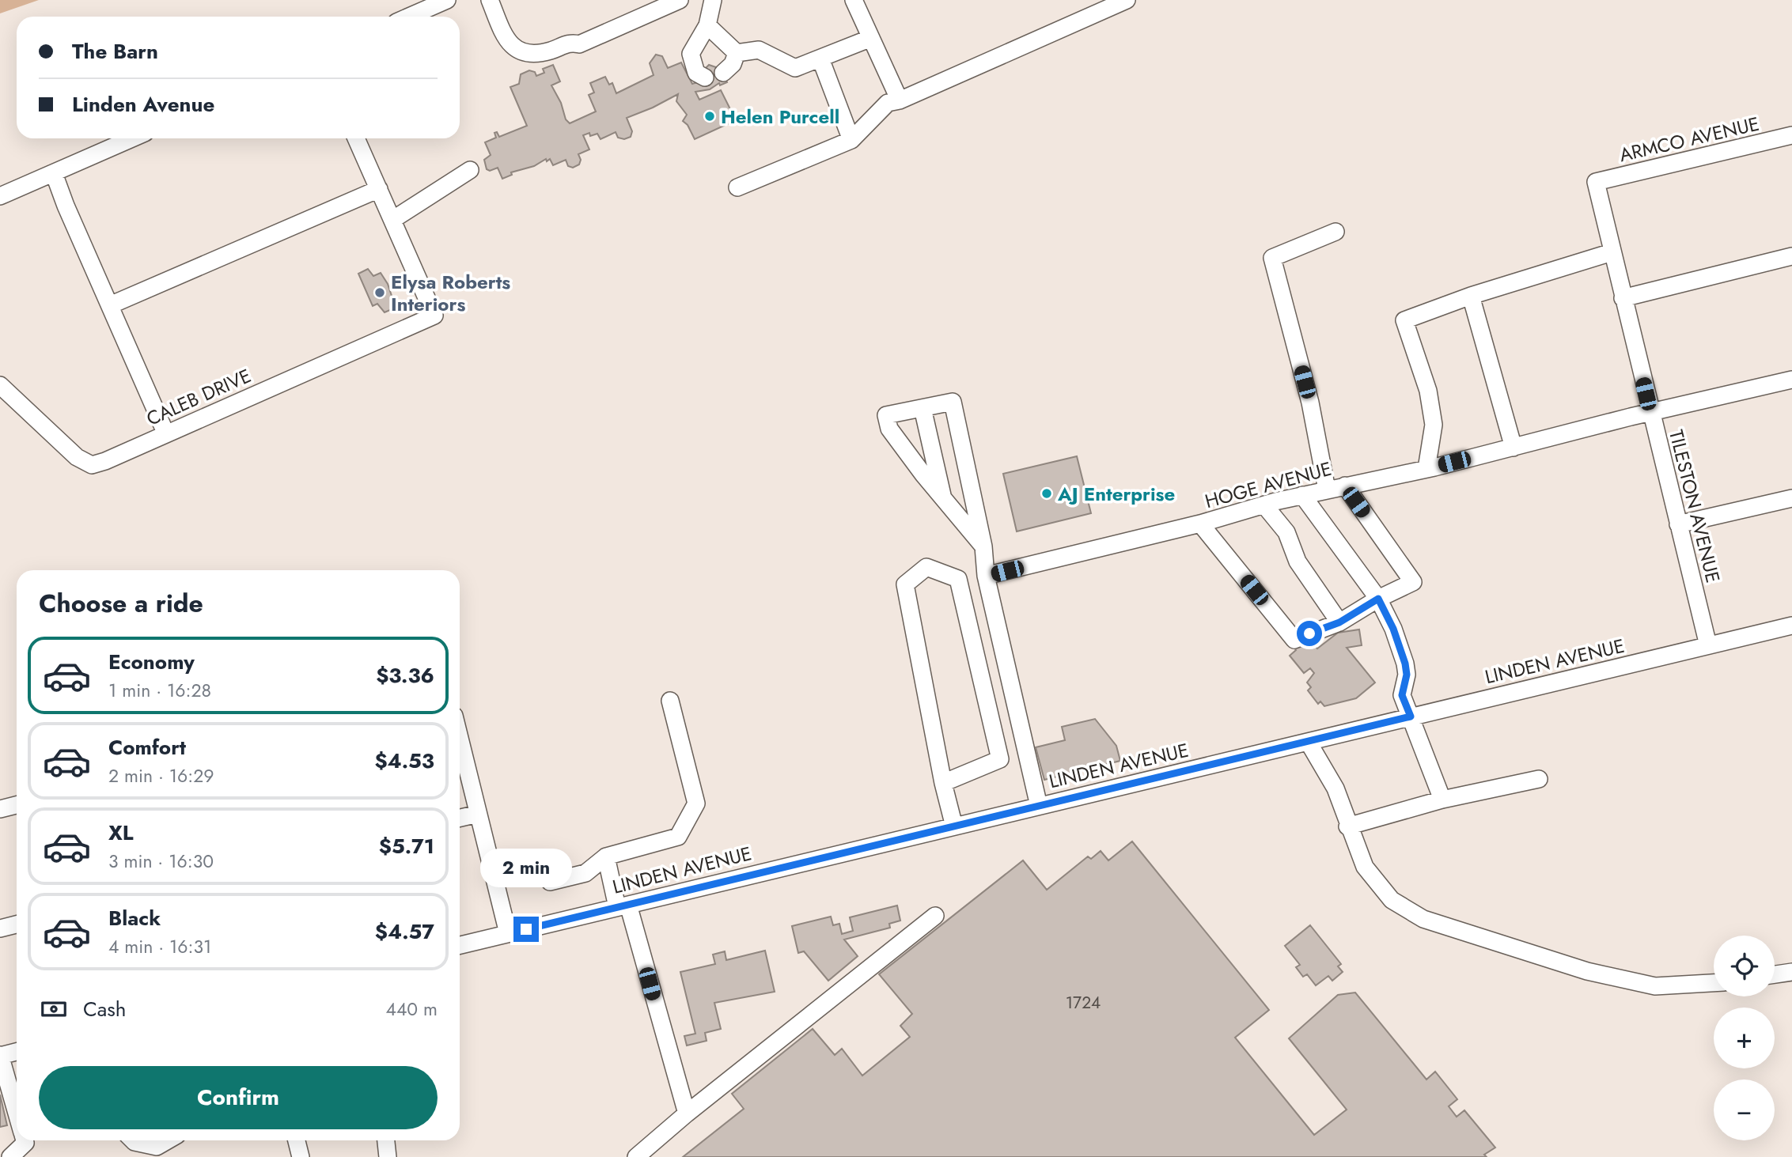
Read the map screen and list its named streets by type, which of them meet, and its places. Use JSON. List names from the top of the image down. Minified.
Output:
{"streets":{"street":["ARMCO AVENUE","CALEB DRIVE","HOGE AVENUE","TILESTON AVENUE","LINDEN AVENUE"]},"crossings":[["ARMCO AVENUE","TILESTON AVENUE"],["HOGE AVENUE","TILESTON AVENUE"],["TILESTON AVENUE","LINDEN AVENUE"]],"places":["Helen Purcell","Elysa Roberts Interiors","AJ Enterprise"],"house_numbers":["1724"],"page":{"banner":["The Barn","Linden Avenue"],"heading":"Choose a ride","list":[{"name":"Economy","note":"1 min · 16:28","value":"$3.36"},{"name":"Comfort","note":"2 min · 16:29","value":"$4.53"},{"name":"XL","note":"3 min · 16:30","value":"$5.71"},{"name":"Black","note":"4 min · 16:31","value":"$4.57"}],"bubble":"2 min","map_buttons":["+","−"],"pay":["Cash","440 m"],"buttons":"Confirm"}}
